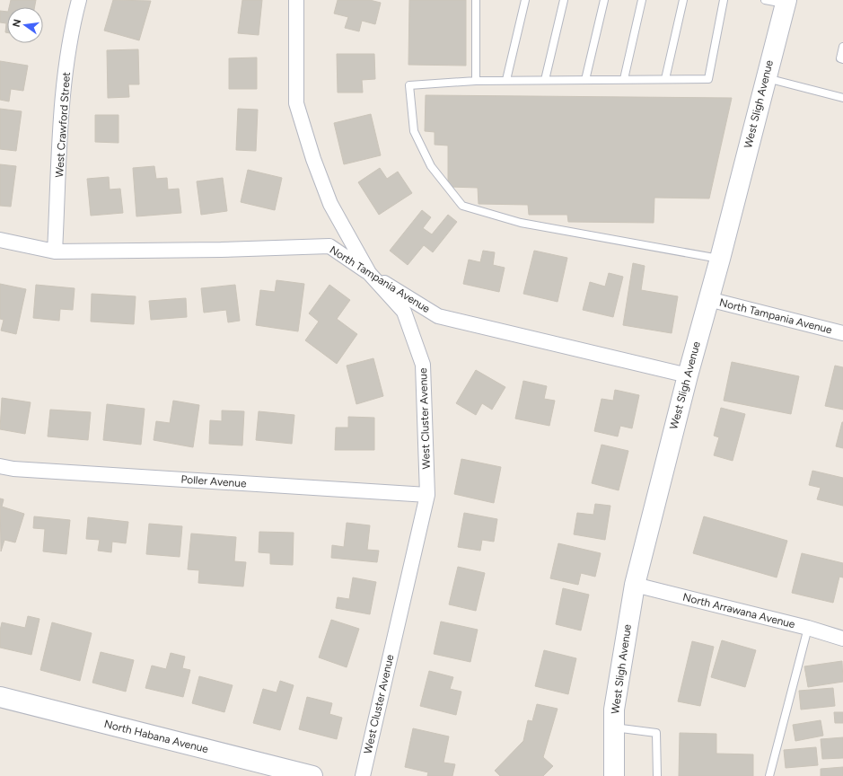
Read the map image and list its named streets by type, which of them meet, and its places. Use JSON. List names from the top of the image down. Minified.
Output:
{"streets":{"main road":["West Sligh Avenue","North Habana Avenue"],"street":["West Crawford Street","North Tampania Avenue","West Cluster Avenue","Poller Avenue","North Arrawana Avenue"]},"crossings":[["West Sligh Avenue","North Tampania Avenue"],["West Sligh Avenue","North Arrawana Avenue"],["West Crawford Street","North Tampania Avenue"],["North Tampania Avenue","West Cluster Avenue"],["West Cluster Avenue","Poller Avenue"]],"north":"left"}
